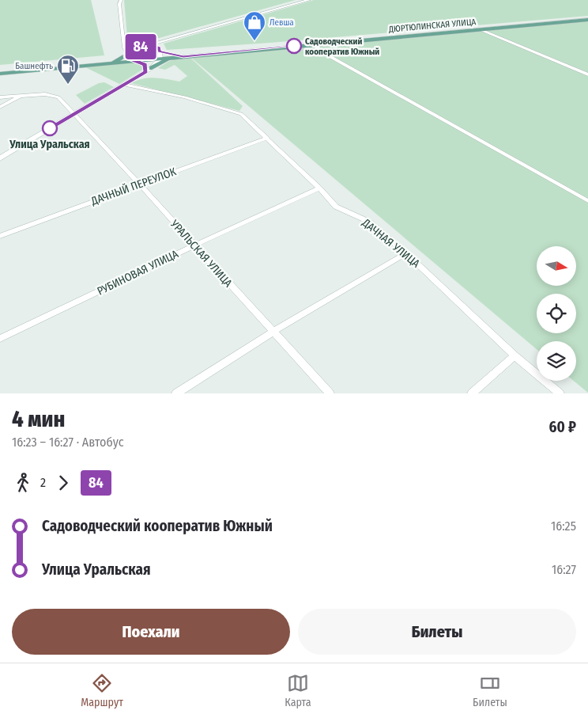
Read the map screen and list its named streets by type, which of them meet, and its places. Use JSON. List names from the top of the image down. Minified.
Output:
{"streets":{"main road":["ДЮРТЮЛИНСКАЯ УЛИЦА"],"street":["ДАЧНЫЙ ПЕРЕУЛОК","ДАЧНАЯ УЛИЦА","УРАЛЬСКАЯ УЛИЦА","РУБИНОВАЯ УЛИЦА"]},"crossings":[["ДАЧНЫЙ ПЕРЕУЛОК","ДАЧНАЯ УЛИЦА"],["ДАЧНЫЙ ПЕРЕУЛОК","УРАЛЬСКАЯ УЛИЦА"],["ДАЧНАЯ УЛИЦА","РУБИНОВАЯ УЛИЦА"],["УРАЛЬСКАЯ УЛИЦА","РУБИНОВАЯ УЛИЦА"]],"places":{"shop":["Левша"],"other":["Садоводческий кооператив Южный","Улица Уральская"],"fuel station":["Башнефть"]},"lines":["bus line 84"],"north":"right","page":{"on_map":"84","heading":["4 мин","16:23 – 16:27 · Автобус","60 ₽"],"legs":["2","84"],"list":[{"name":"Садоводческий кооператив Южный","value":"16:25"},{"name":"Улица Уральская","value":"16:27"}],"buttons":["Поехали","Билеты"],"tabs":["Маршрут","Карта","Билеты"]}}
